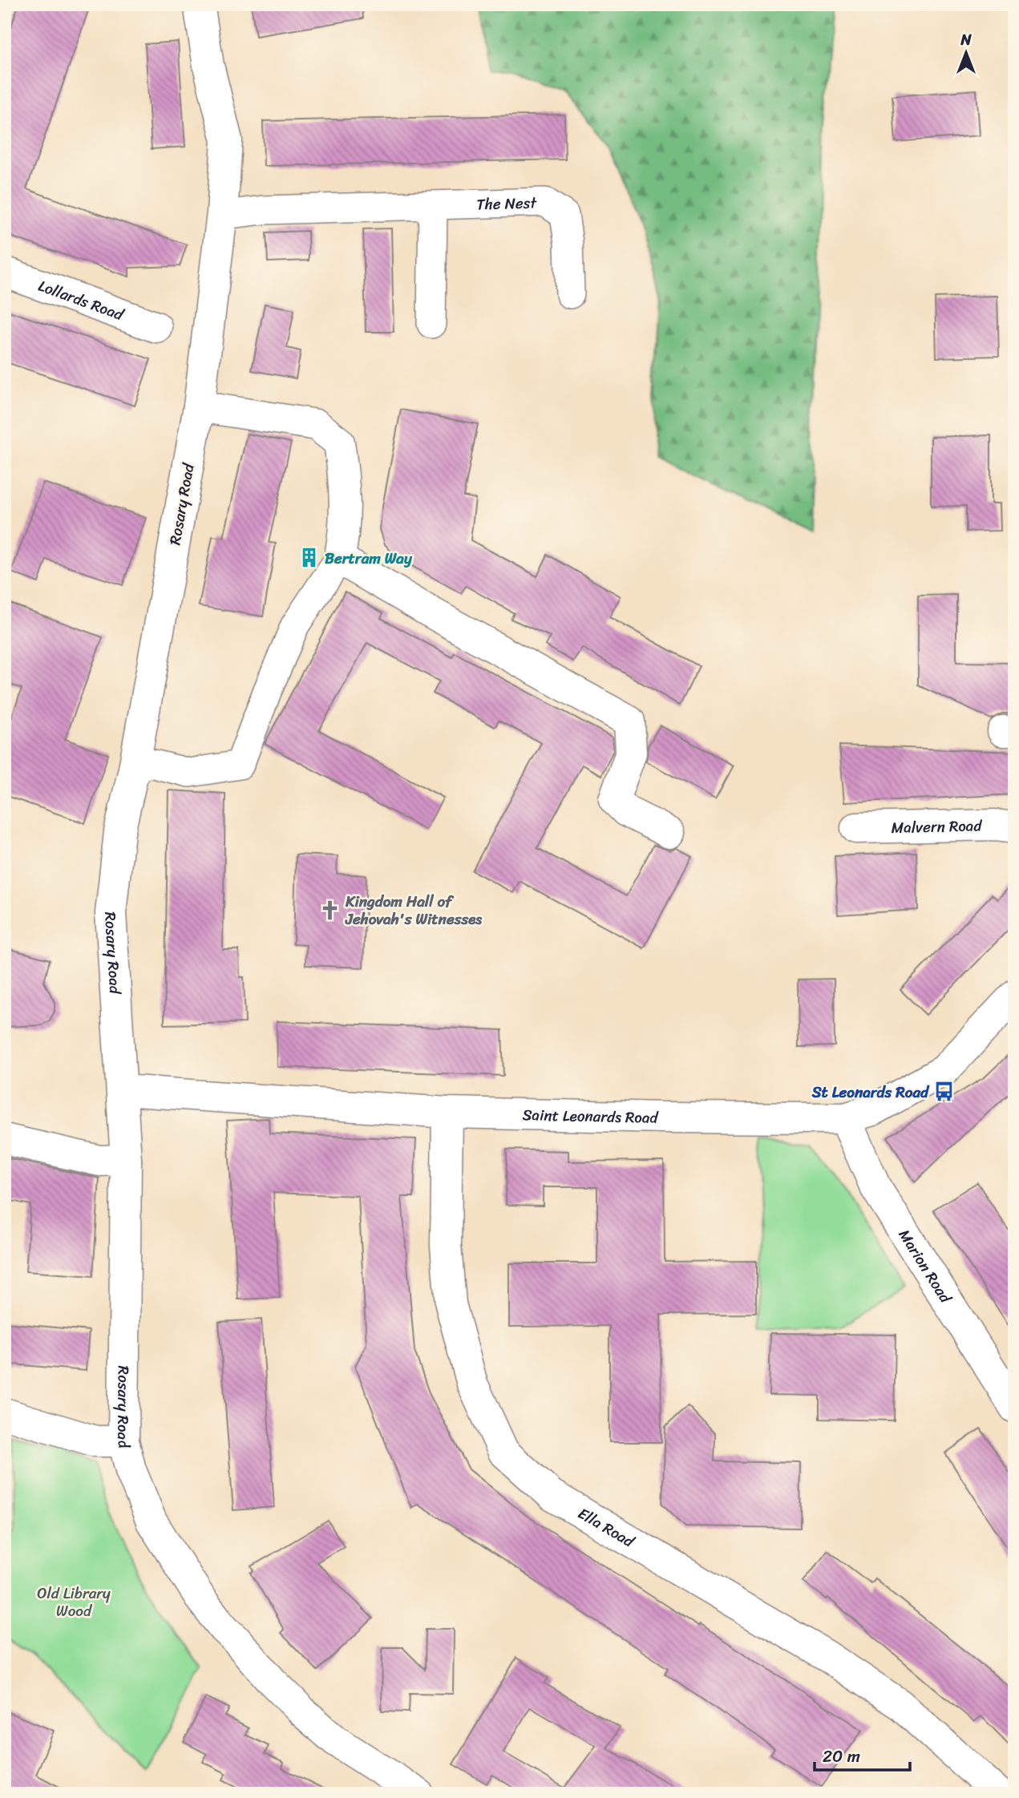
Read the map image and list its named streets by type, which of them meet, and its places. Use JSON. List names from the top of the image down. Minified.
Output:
{"streets":{"street":["The Nest","Lollards Road","Rosary Road","Malvern Road","Saint Leonards Road","Marion Road","Ella Road"]},"crossings":[["The Nest","Rosary Road"],["Rosary Road","Saint Leonards Road"],["Saint Leonards Road","Marion Road"],["Saint Leonards Road","Ella Road"]],"parks":["Old Library Wood"],"places":{"building":["Bertram Way"],"church":["Kingdom Hall of Jehovah's Witnesses"],"bus stop":["St Leonards Road"]},"scale_bar":"20 m","north":"top"}
